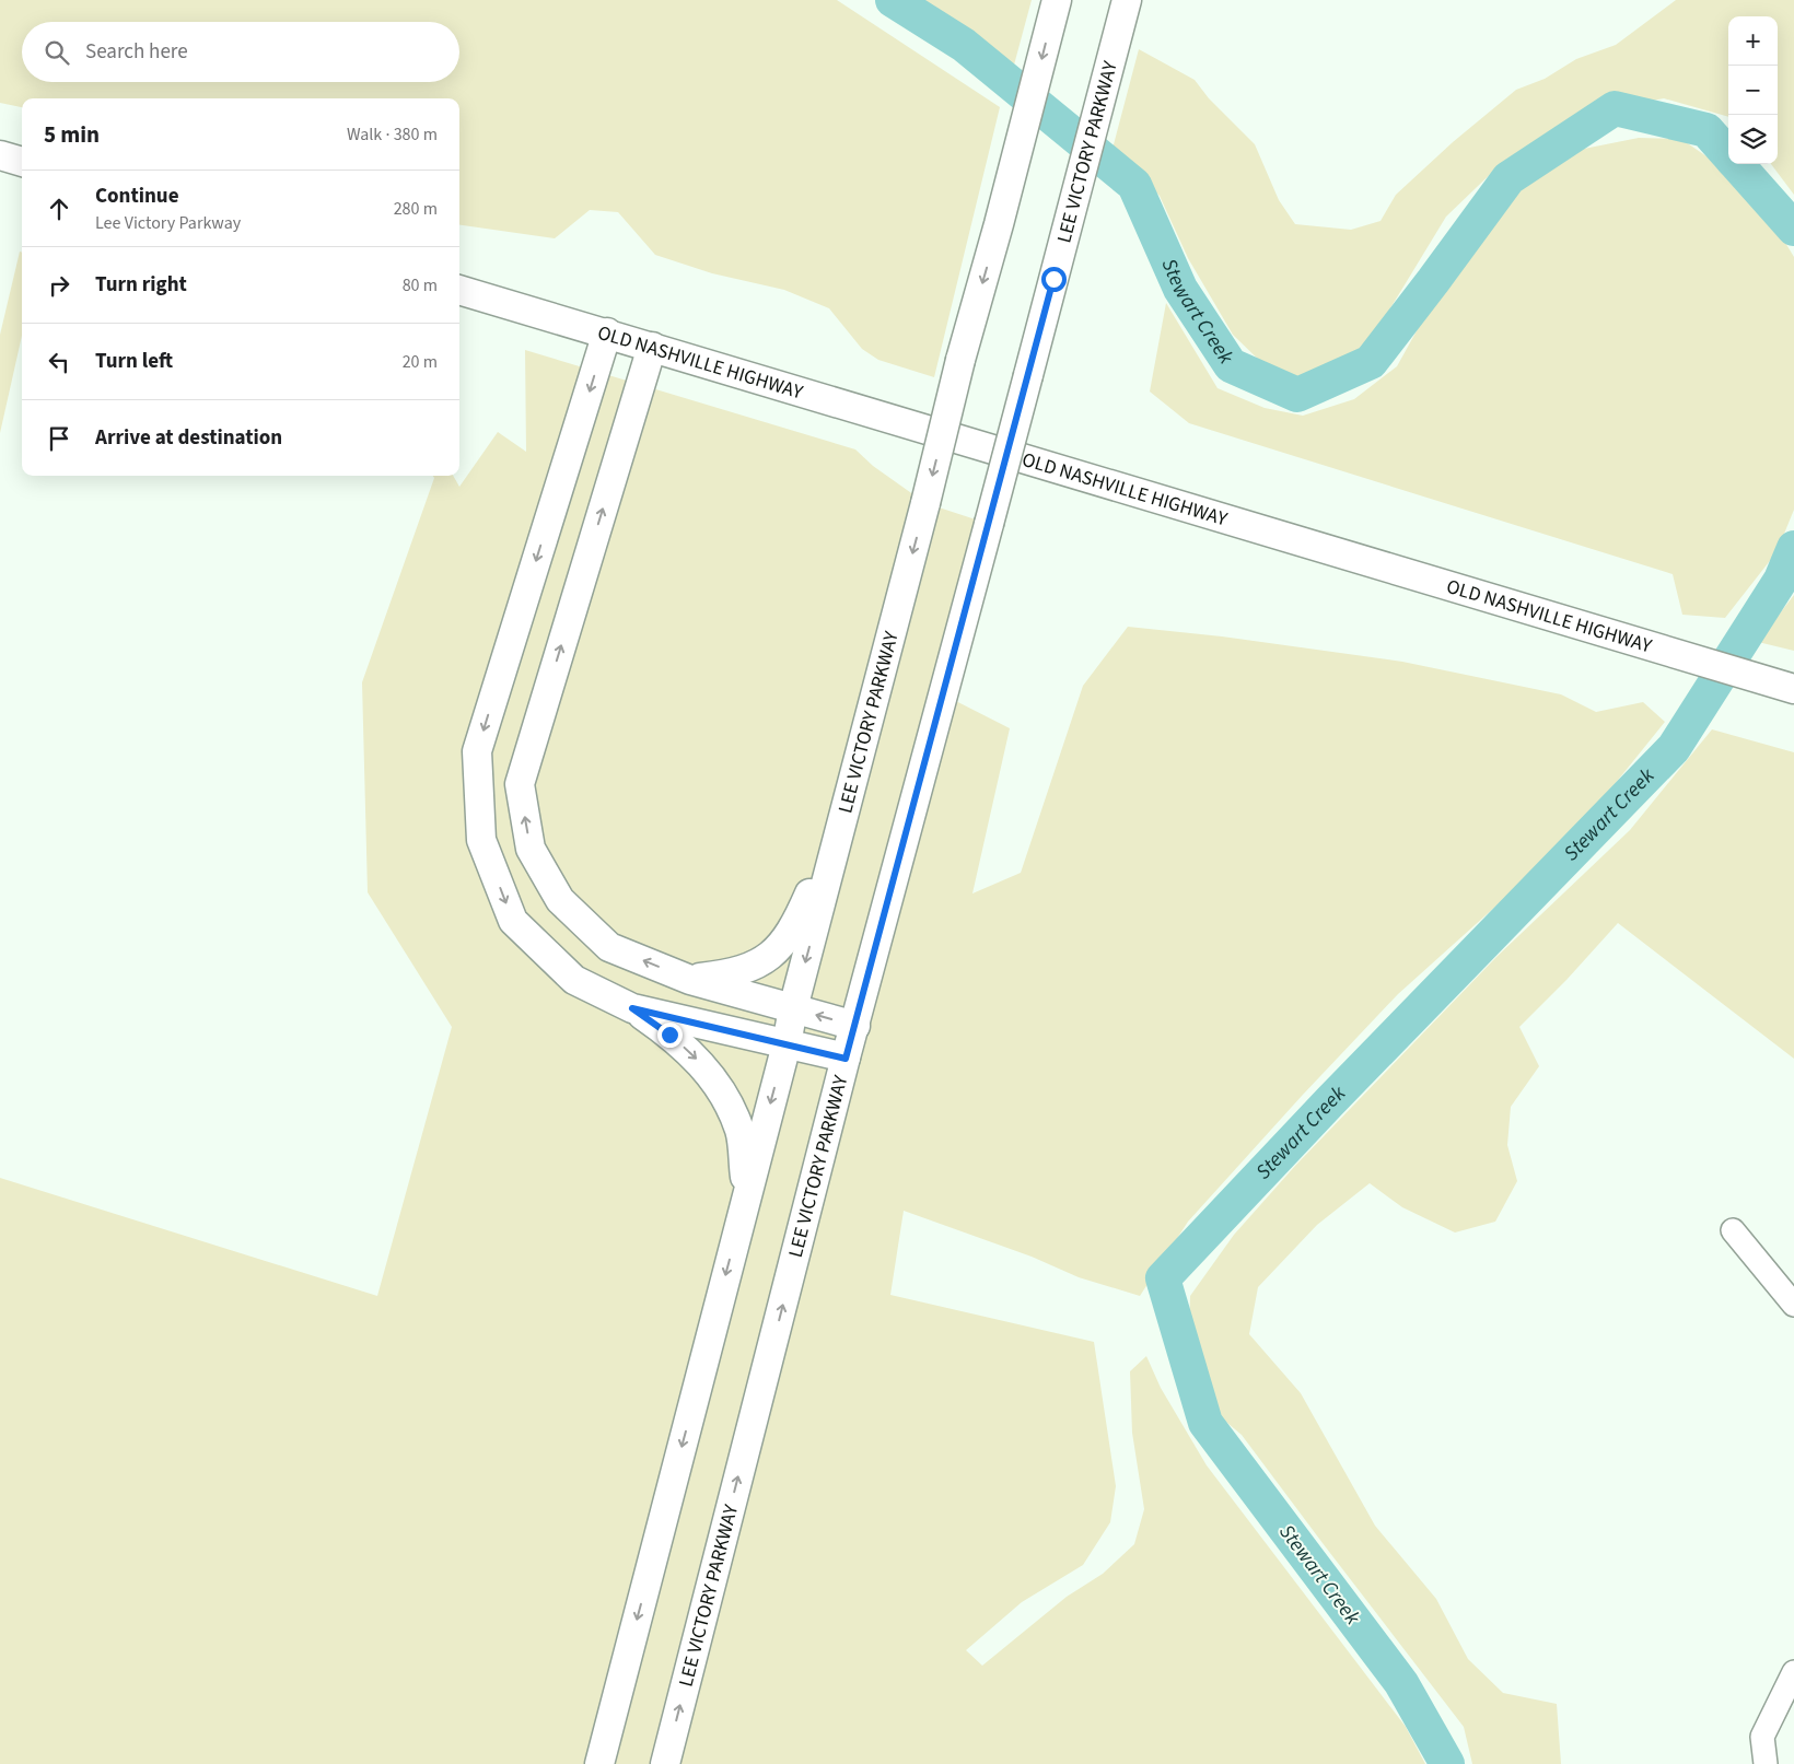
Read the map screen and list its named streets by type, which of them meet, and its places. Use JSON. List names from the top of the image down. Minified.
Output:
{"streets":{"main road":["LEE VICTORY PARKWAY","OLD NASHVILLE HIGHWAY"]},"water":["Stewart Creek"],"page":{"map_buttons":["+","−"],"search":"Search here","heading":["5 min","Walk · 380 m"],"list":[["Continue","Lee Victory Parkway","280 m"],["Turn right","80 m"],["Turn left","20 m"],"Arrive at destination"]}}
